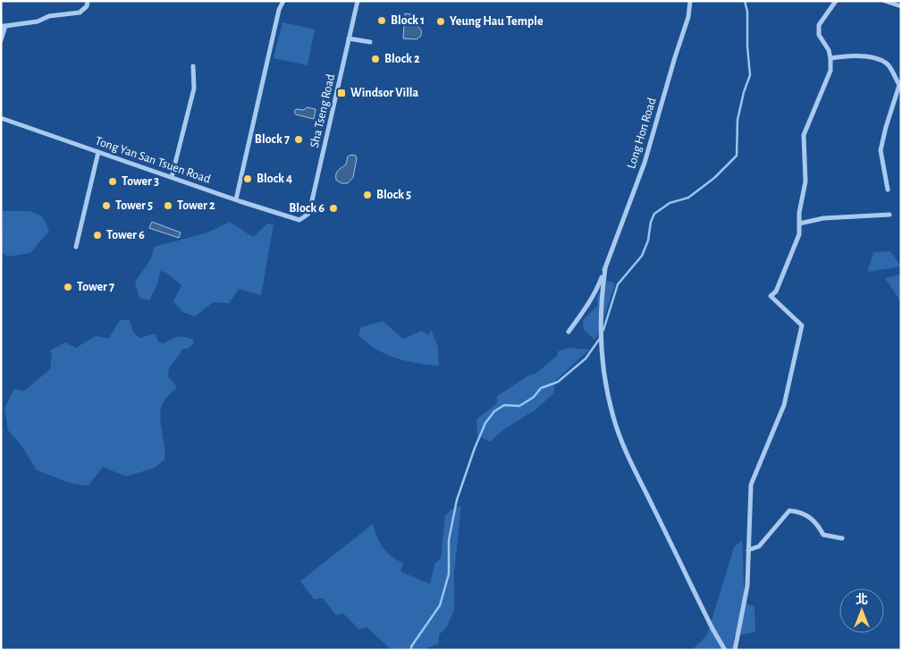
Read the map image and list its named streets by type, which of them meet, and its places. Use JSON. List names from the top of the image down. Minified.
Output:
{"streets":{"street":["Sha Tseng Road","Long Hon Road","Tong Yan San Tsuen Road"]},"crossings":[["Sha Tseng Road","Tong Yan San Tsuen Road"]],"places":{"other":["Block 1","Yeung Hau Temple","Block 2","Block 7","Block 4","Tower 3","Block 5","Tower 5","Tower 2","Block 6","Tower 6","Tower 7"],"transit":["Windsor Villa"]},"north":"top"}
